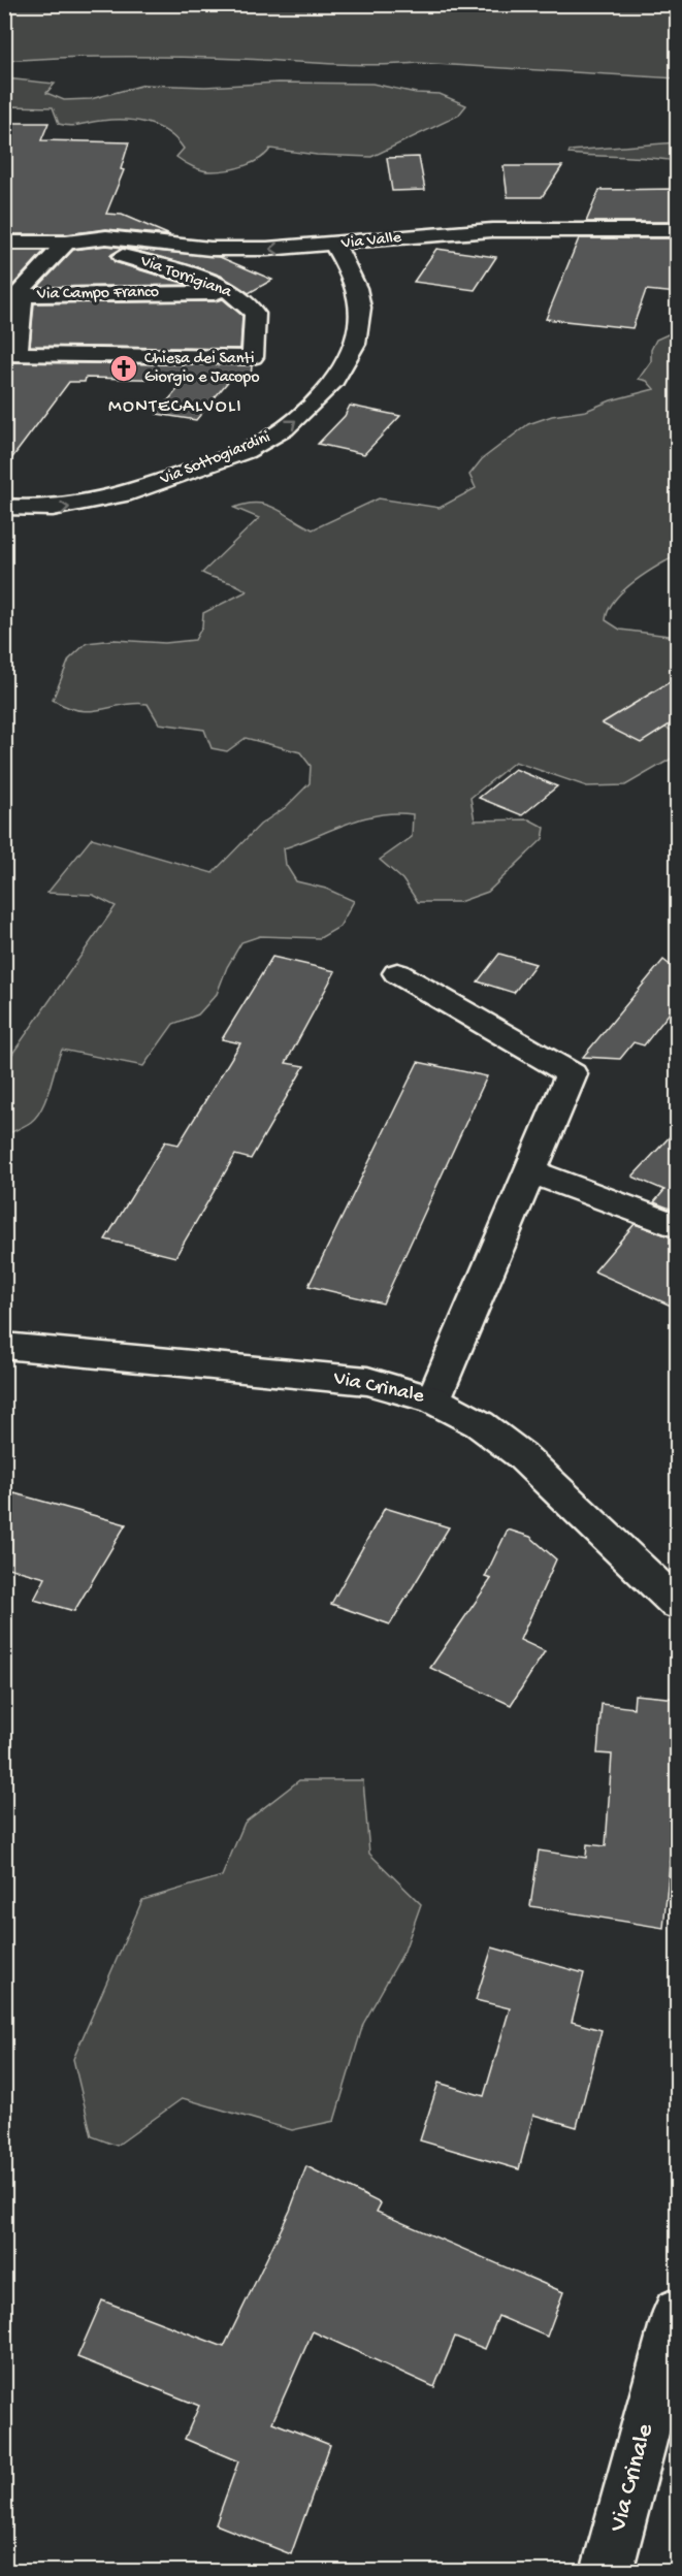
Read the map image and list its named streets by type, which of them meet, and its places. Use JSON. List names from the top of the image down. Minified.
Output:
{"streets":{"street":["Via Valle","Via Torrigiana","Via Campo Franco","Via Sottogiardini","Via Crinale"]},"crossings":[["Via Valle","Via Torrigiana"],["Via Valle","Via Sottogiardini"],["Via Torrigiana","Via Campo Franco"]],"one_way":["Via Valle","Via Sottogiardini"],"districts":["MONTECALVOLI"],"places":{"church":["Chiesa dei Santi Giorgio e Jacopo"]}}
